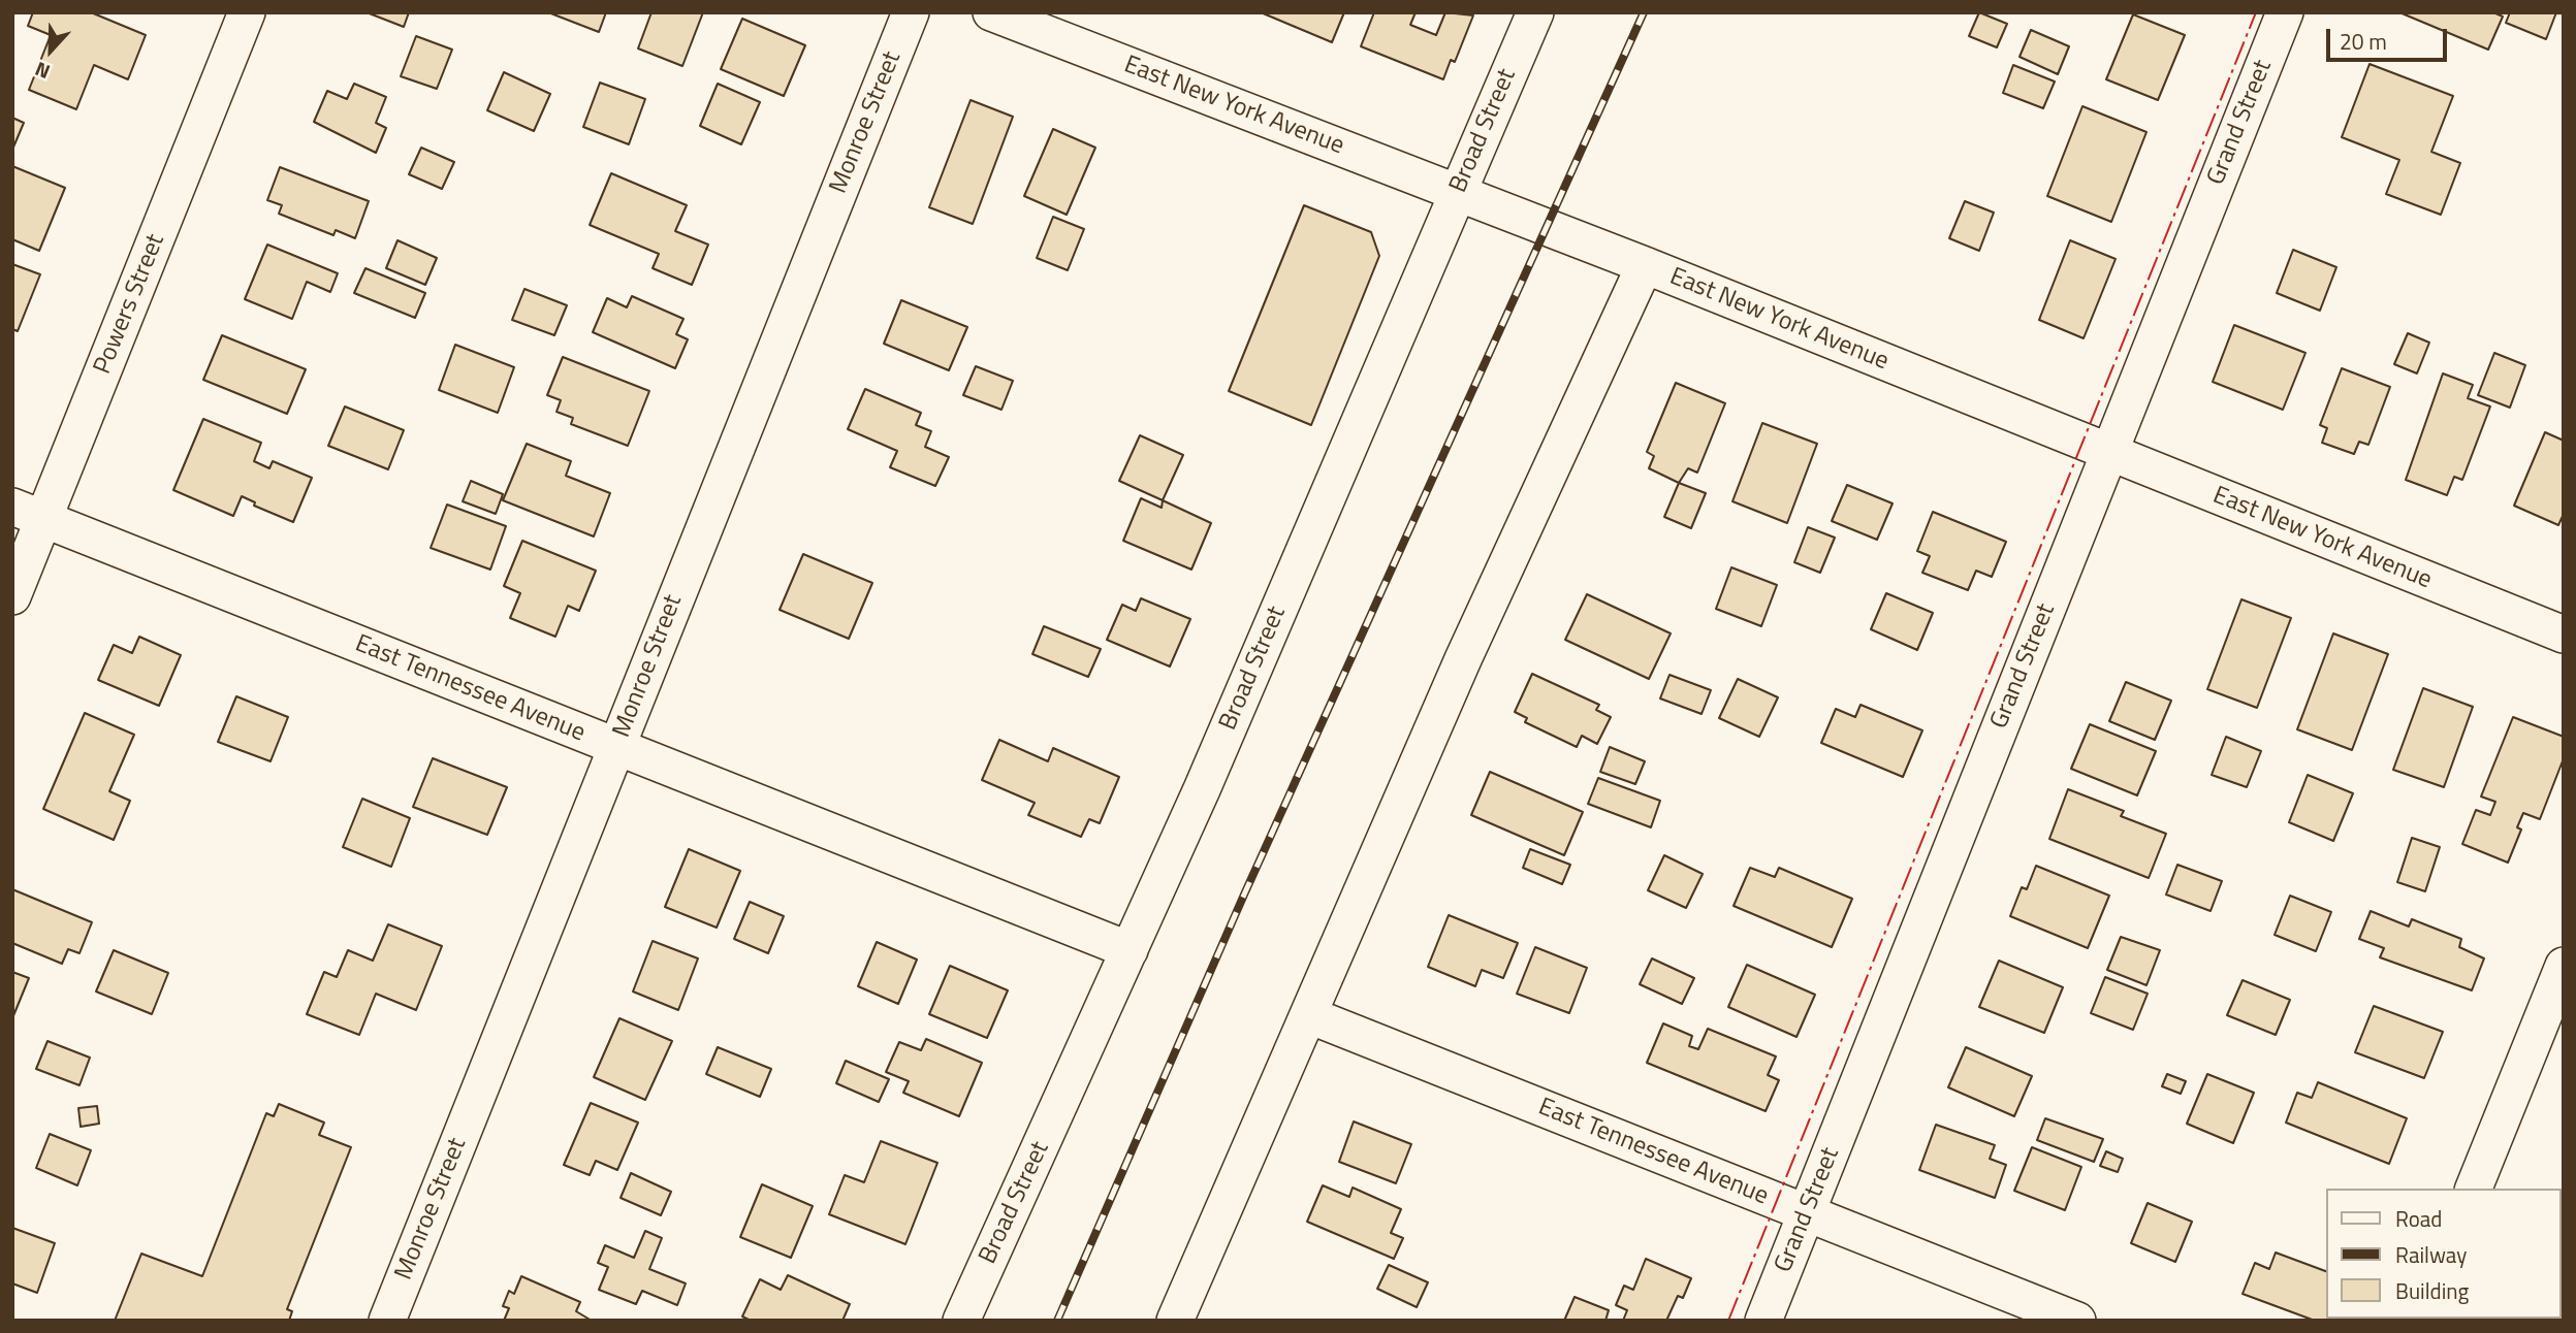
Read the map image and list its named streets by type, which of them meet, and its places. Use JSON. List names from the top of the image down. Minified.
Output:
{"streets":{"street":["East New York Avenue","Monroe Street","Grand Street","Broad Street","Powers Street","East Tennessee Avenue"]},"crossings":[["East New York Avenue","Grand Street"],["East New York Avenue","Broad Street"],["Monroe Street","East Tennessee Avenue"],["Grand Street","East Tennessee Avenue"],["Broad Street","East Tennessee Avenue"],["Powers Street","East Tennessee Avenue"]],"legend":["Road","Railway","Building"],"scale_bar":"20 m","north":"bottom"}
